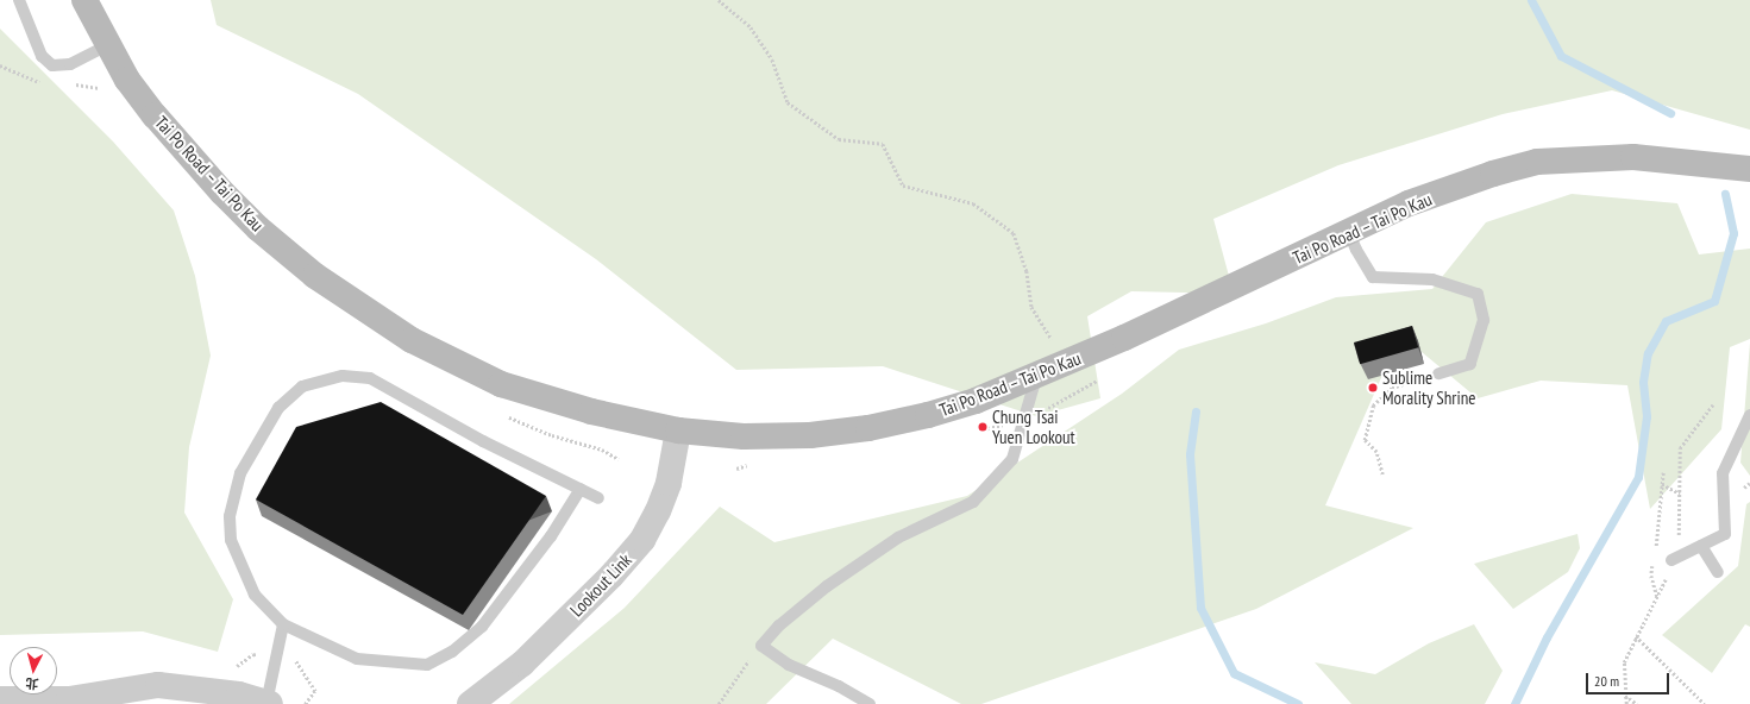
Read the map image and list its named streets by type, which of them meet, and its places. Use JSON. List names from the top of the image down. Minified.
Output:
{"streets":{"main road":["Tai Po Road – Tai Po Kau"],"street":["Lookout Link"]},"crossings":[["Tai Po Road – Tai Po Kau","Lookout Link"]],"places":["Sublime Morality Shrine","Chung Tsai Yuen Lookout"],"scale_bar":"20 m","north":"bottom"}
